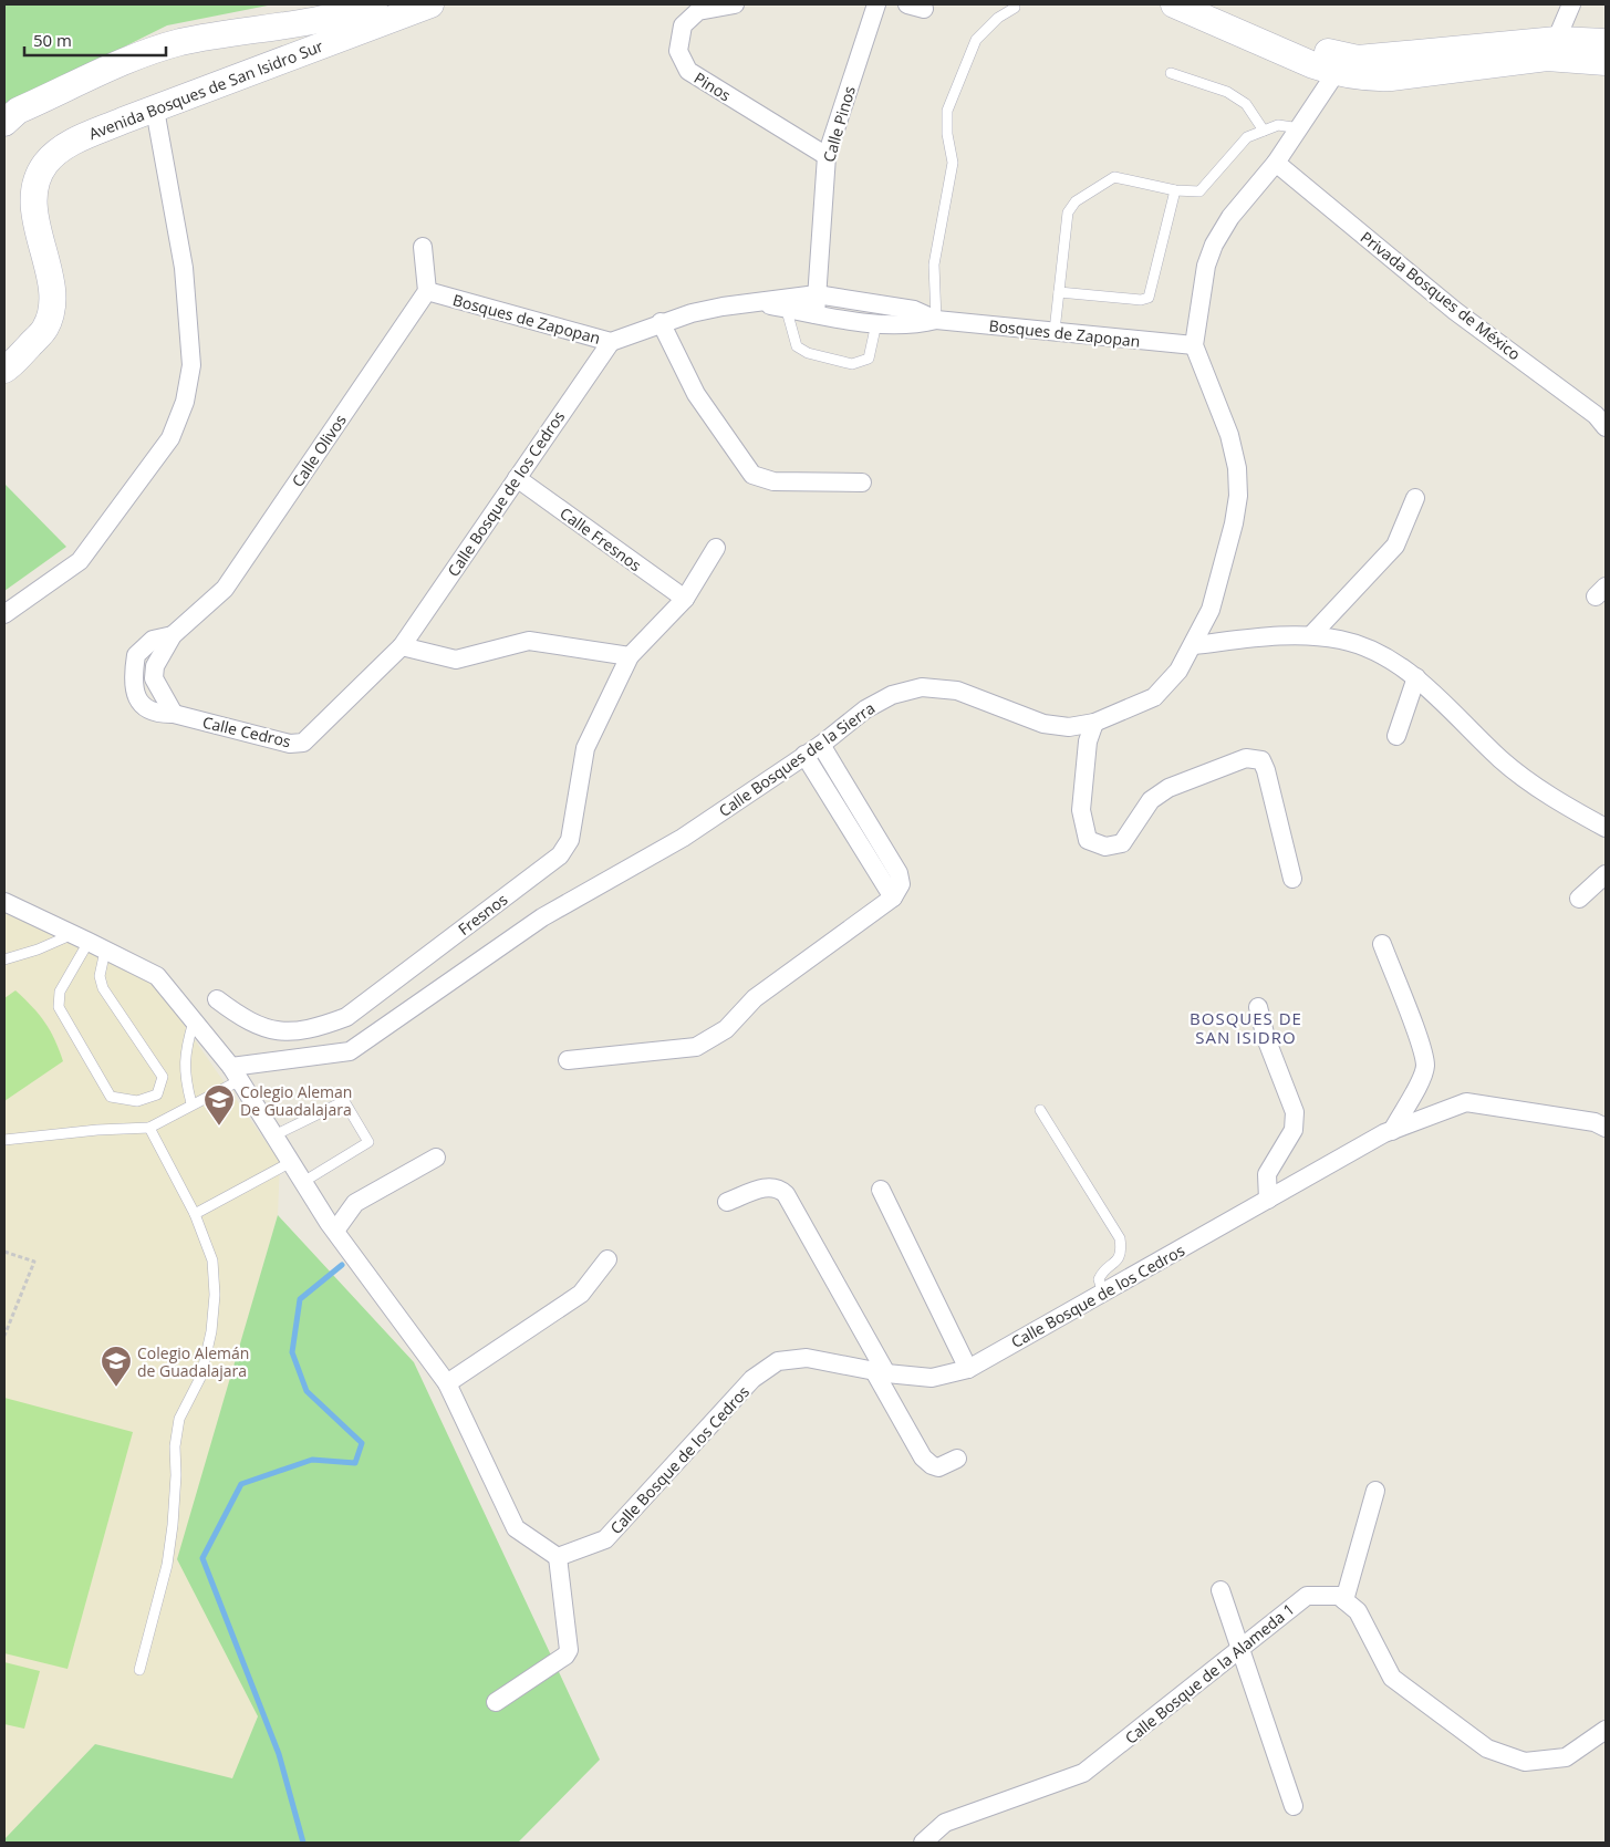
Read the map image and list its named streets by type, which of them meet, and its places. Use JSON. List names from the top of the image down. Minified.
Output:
{"streets":{"main road":["Avenida Bosques de San Isidro Sur"],"street":["Pinos","Calle Pinos","Privada Bosques de México","Bosques de Zapopan","Calle Olivos","Calle Bosque de los Cedros","Calle Fresnos","Calle Cedros","Calle Bosques de la Sierra","Fresnos","Calle Bosque de la Alameda 1"]},"crossings":[["Pinos","Calle Pinos"],["Calle Pinos","Bosques de Zapopan"],["Privada Bosques de México","Calle Bosques de la Sierra"],["Bosques de Zapopan","Calle Olivos"],["Bosques de Zapopan","Calle Bosque de los Cedros"],["Bosques de Zapopan","Calle Bosques de la Sierra"],["Calle Bosque de los Cedros","Calle Fresnos"],["Calle Bosque de los Cedros","Calle Cedros"],["Calle Fresnos","Fresnos"]],"districts":["BOSQUES DE SAN ISIDRO"],"places":{"school or university":["Colegio Aleman De Guadalajara","Colegio Alemán de Guadalajara"]},"scale_bar":"50 m"}
